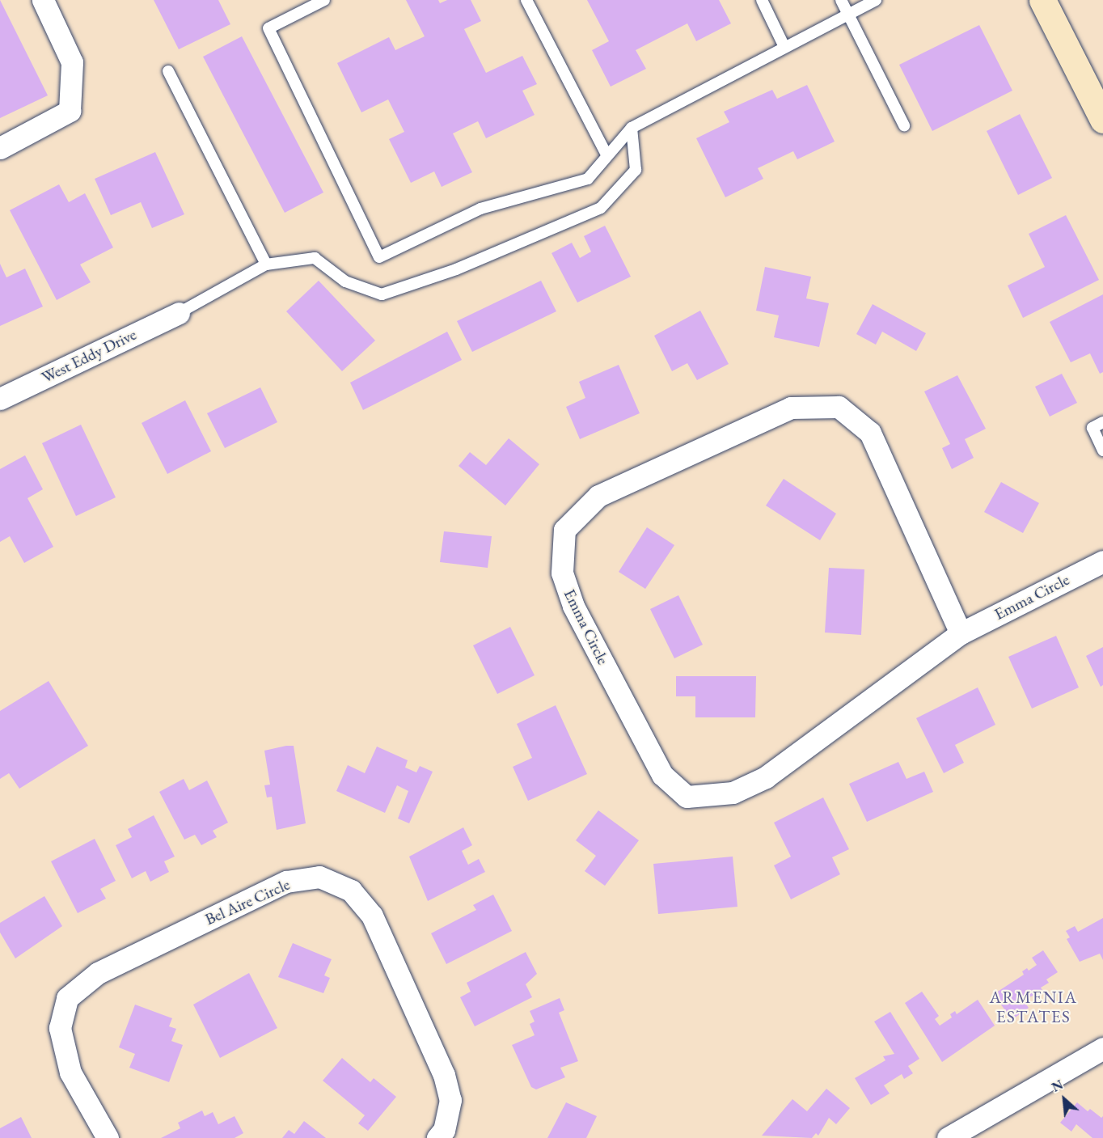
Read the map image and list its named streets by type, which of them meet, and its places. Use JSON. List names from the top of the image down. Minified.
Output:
{"streets":{"street":["West Eddy Drive","Emma Circle","Bel Aire Circle"]},"districts":["ARMENIA ESTATES"],"north":"top left"}
